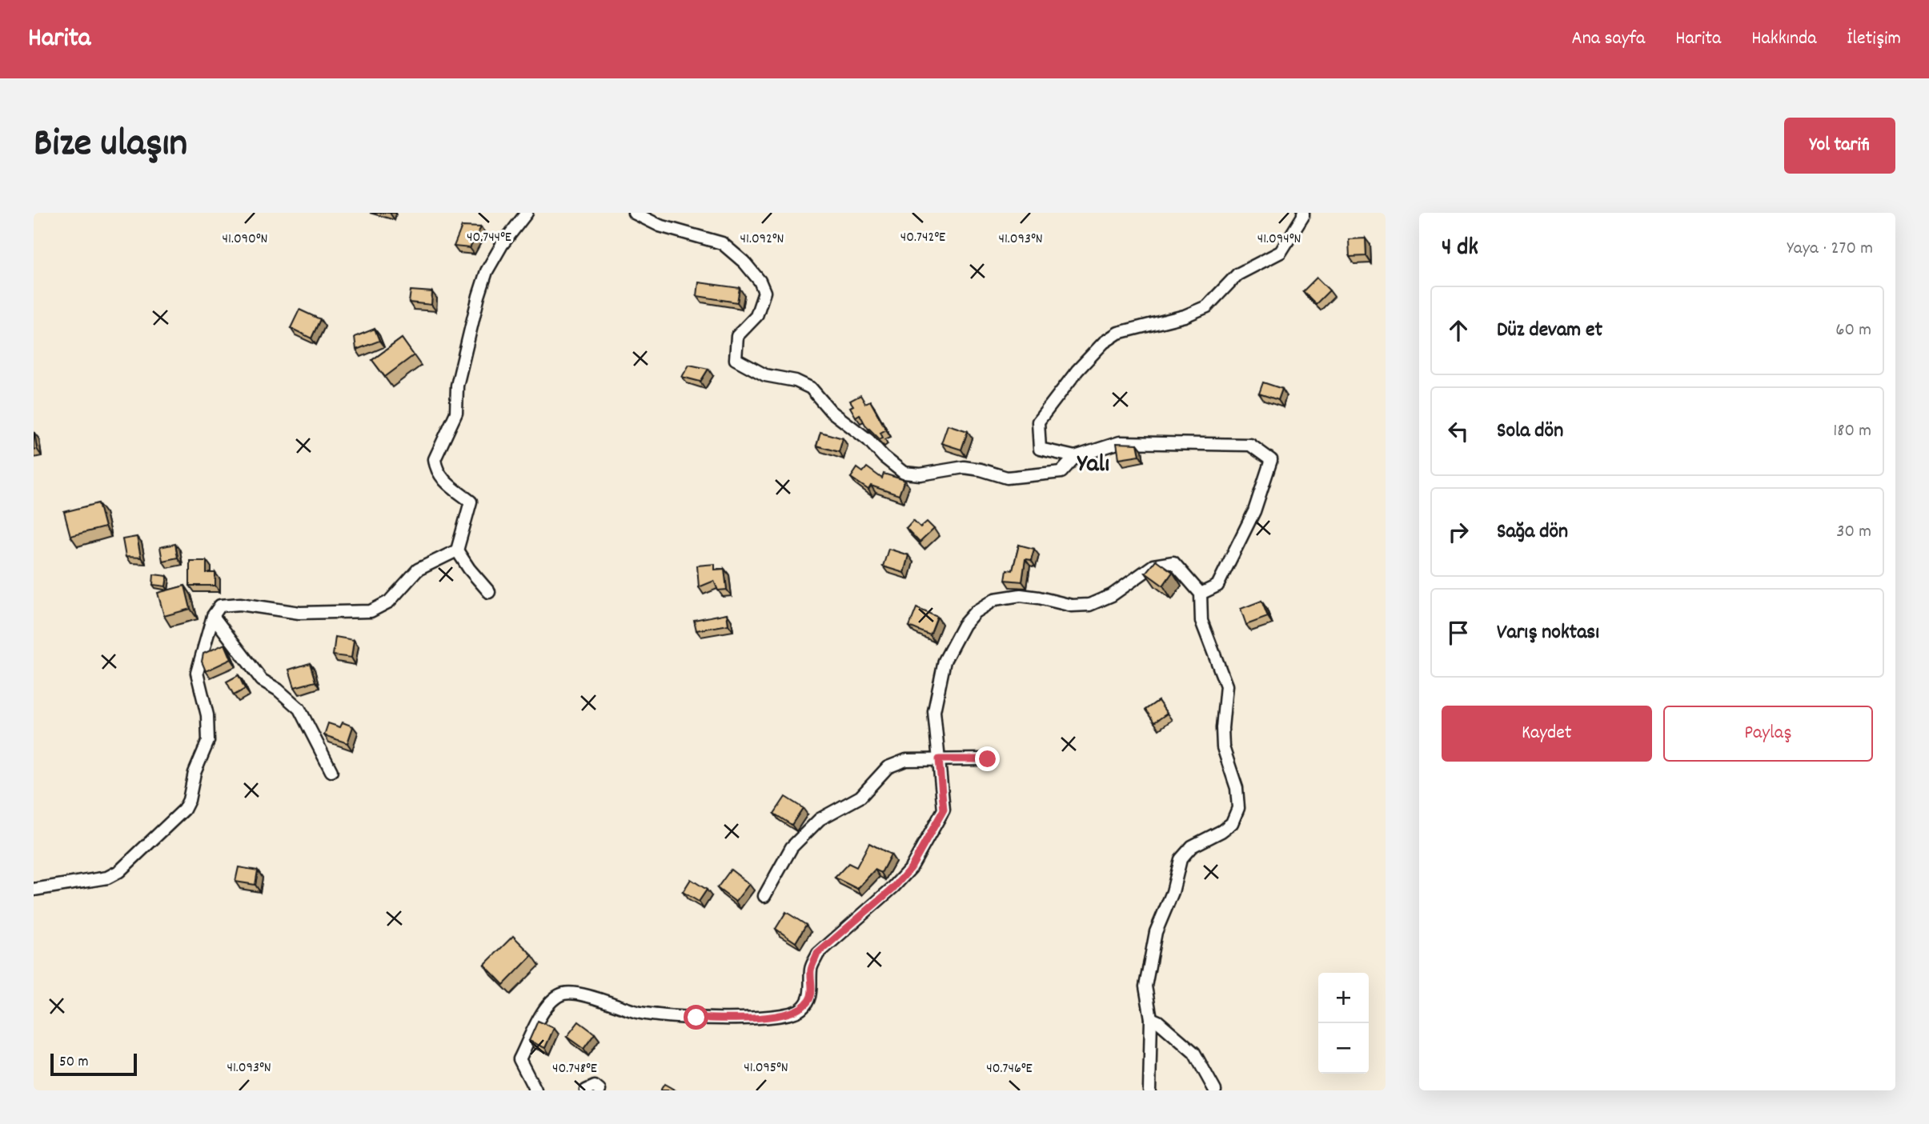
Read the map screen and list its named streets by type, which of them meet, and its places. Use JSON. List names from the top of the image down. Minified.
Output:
{"districts":["Yalı"],"scale_bar":"50 m","page":{"header":"Harita","nav":["Ana sayfa","Harita","Hakkında","İletişim"],"title":"Bize ulaşın","buttons":["Yol tarifi",["Kaydet","Paylaş"]],"heading":["4 dk","Yaya · 270 m"],"list":[["Düz devam et","60 m"],["Sola dön","180 m"],["Sağa dön","30 m"],"Varış noktası"],"map_buttons":["+","−"],"scale":"50 m"},"coordinates":["40.744°E","40.742°E","41.090°N","41.092°N","41.093°N","41.094°N","41.095°N","40.748°E","40.746°E"]}
